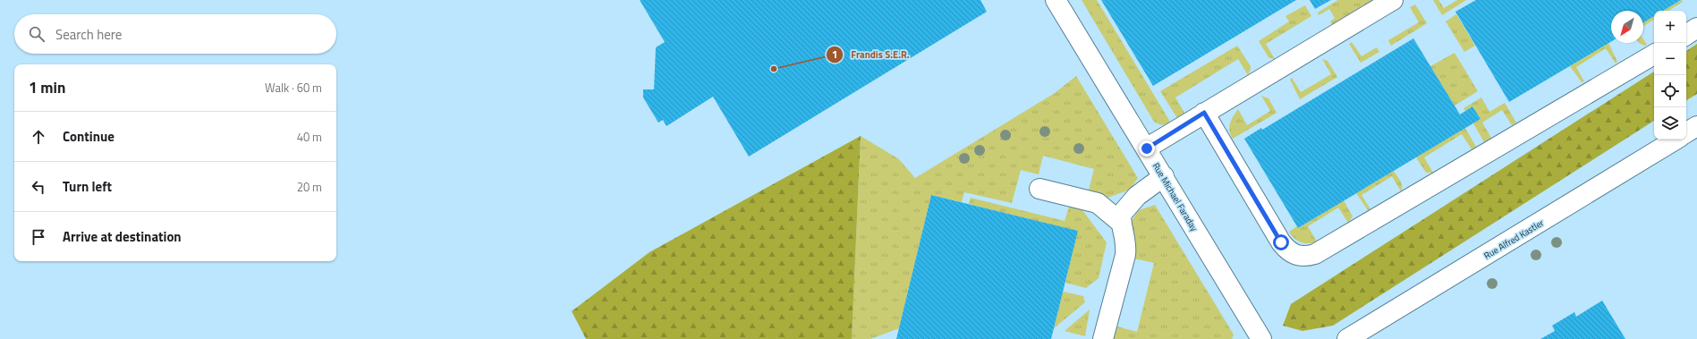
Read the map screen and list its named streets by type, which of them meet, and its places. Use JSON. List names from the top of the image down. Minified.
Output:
{"streets":{"main road":["Rue Michael Faraday","Rue Alfred Kastler"]},"places":["Frandis S.E.R."],"north":"bottom left","page":{"map_buttons":["+","−"],"search":"Search here","heading":["1 min","Walk · 60 m"],"list":[["Continue","40 m"],["Turn left","20 m"],"Arrive at destination"]}}
